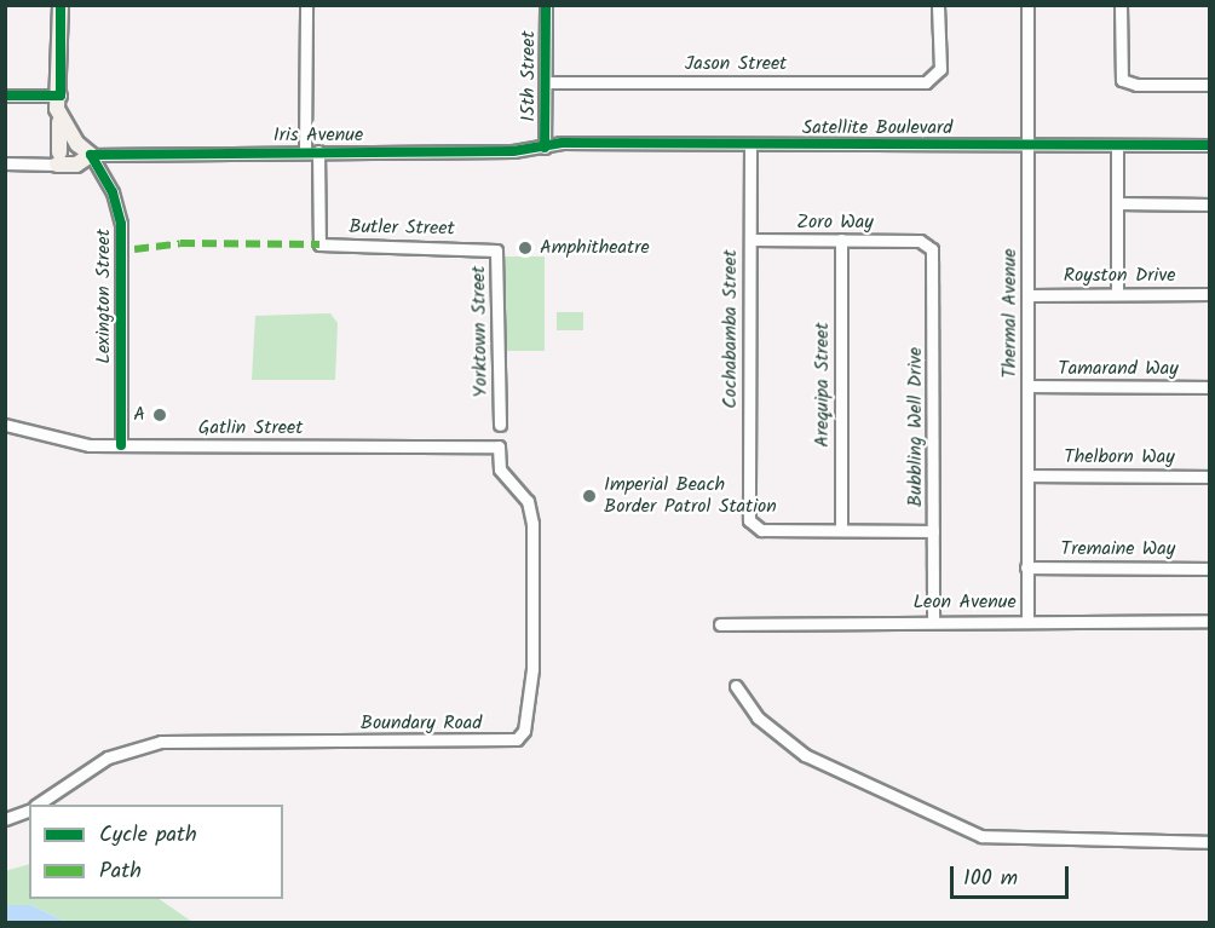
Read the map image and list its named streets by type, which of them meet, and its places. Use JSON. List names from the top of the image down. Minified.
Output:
{"streets":{"street":["Jason Street","15th Street","Satellite Boulevard","Iris Avenue","Zoro Way","Butler Street","Royston Drive","Lexington Street","Thermal Avenue","Cochabamba Street","Yorktown Street","Tamarand Way","Arequipa Street","Bubbling Well Drive","Gatlin Street","Thelborn Way","Tremaine Way","Leon Avenue","Boundary Road"]},"crossings":[["Jason Street","15th Street"],["15th Street","Satellite Boulevard"],["15th Street","Iris Avenue"],["Satellite Boulevard","Iris Avenue"],["Satellite Boulevard","Thermal Avenue"],["Satellite Boulevard","Cochabamba Street"],["Iris Avenue","Butler Street"],["Iris Avenue","Lexington Street"],["Zoro Way","Cochabamba Street"],["Zoro Way","Arequipa Street"],["Zoro Way","Bubbling Well Drive"],["Butler Street","Yorktown Street"],["Royston Drive","Thermal Avenue"],["Lexington Street","Gatlin Street"],["Thermal Avenue","Tamarand Way"],["Thermal Avenue","Thelborn Way"],["Thermal Avenue","Tremaine Way"],["Thermal Avenue","Leon Avenue"],["Cochabamba Street","Arequipa Street"],["Bubbling Well Drive","Leon Avenue"],["Gatlin Street","Boundary Road"]],"places":["Amphitheatre","A","Imperial Beach Border Patrol Station"],"legend":["Cycle path","Path"],"scale_bar":"100 m"}
